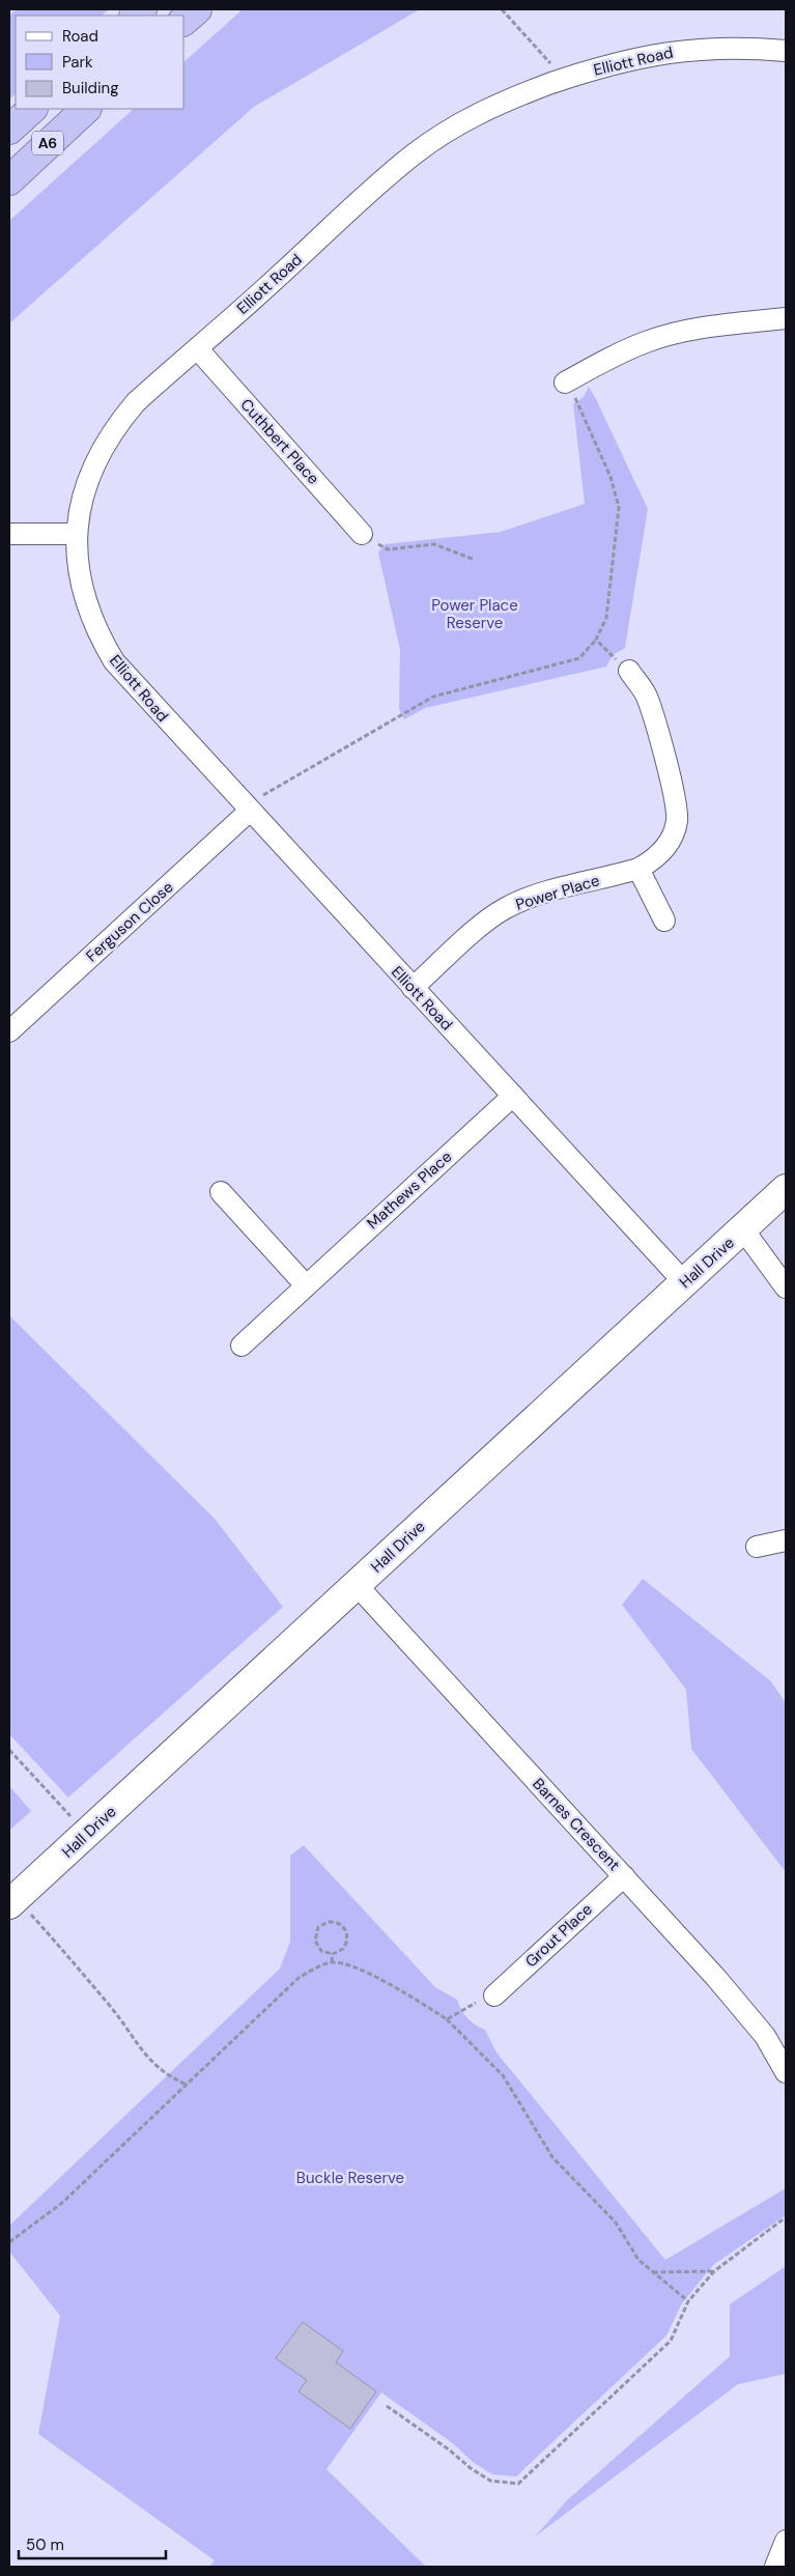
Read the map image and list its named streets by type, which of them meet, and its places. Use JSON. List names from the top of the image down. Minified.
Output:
{"streets":{"highway":["A6"],"street":["Elliott Road","Cuthbert Place","Power Place","Ferguson Close","Mathews Place","Hall Drive","Barnes Crescent","Grout Place"]},"crossings":[["Elliott Road","Cuthbert Place"],["Elliott Road","Power Place"],["Elliott Road","Ferguson Close"],["Elliott Road","Mathews Place"],["Elliott Road","Hall Drive"],["Hall Drive","Barnes Crescent"],["Barnes Crescent","Grout Place"]],"parks":["Power Place Reserve","Buckle Reserve"],"legend":["Road","Park","Building"],"scale_bar":"50 m"}
